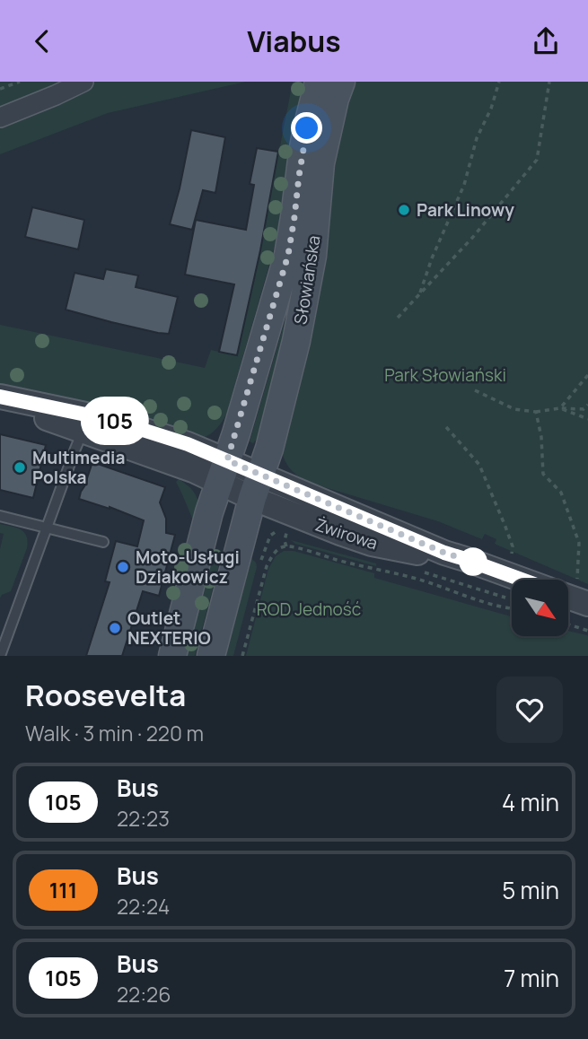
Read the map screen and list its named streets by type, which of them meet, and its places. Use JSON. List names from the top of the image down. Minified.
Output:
{"streets":{"main road":["Słowiańska"],"street":["Żwirowa"]},"crossings":[["Słowiańska","Żwirowa"]],"parks":["Park Słowiański","ROD Jedność"],"places":["Park Linowy","Multimedia Polska","Moto-Usługi Dziakowicz","Outlet NEXTERIO"],"lines":["bus line 105"],"north":"bottom right","page":{"header":"Viabus","on_map":"105","heading":["Roosevelta","Walk · 3 min · 220 m"],"list":[{"mark":"105","name":"Bus","note":"22:23","value":"4 min"},{"mark":"111","name":"Bus","note":"22:24","value":"5 min"},{"mark":"105","name":"Bus","note":"22:26","value":"7 min"}]}}
